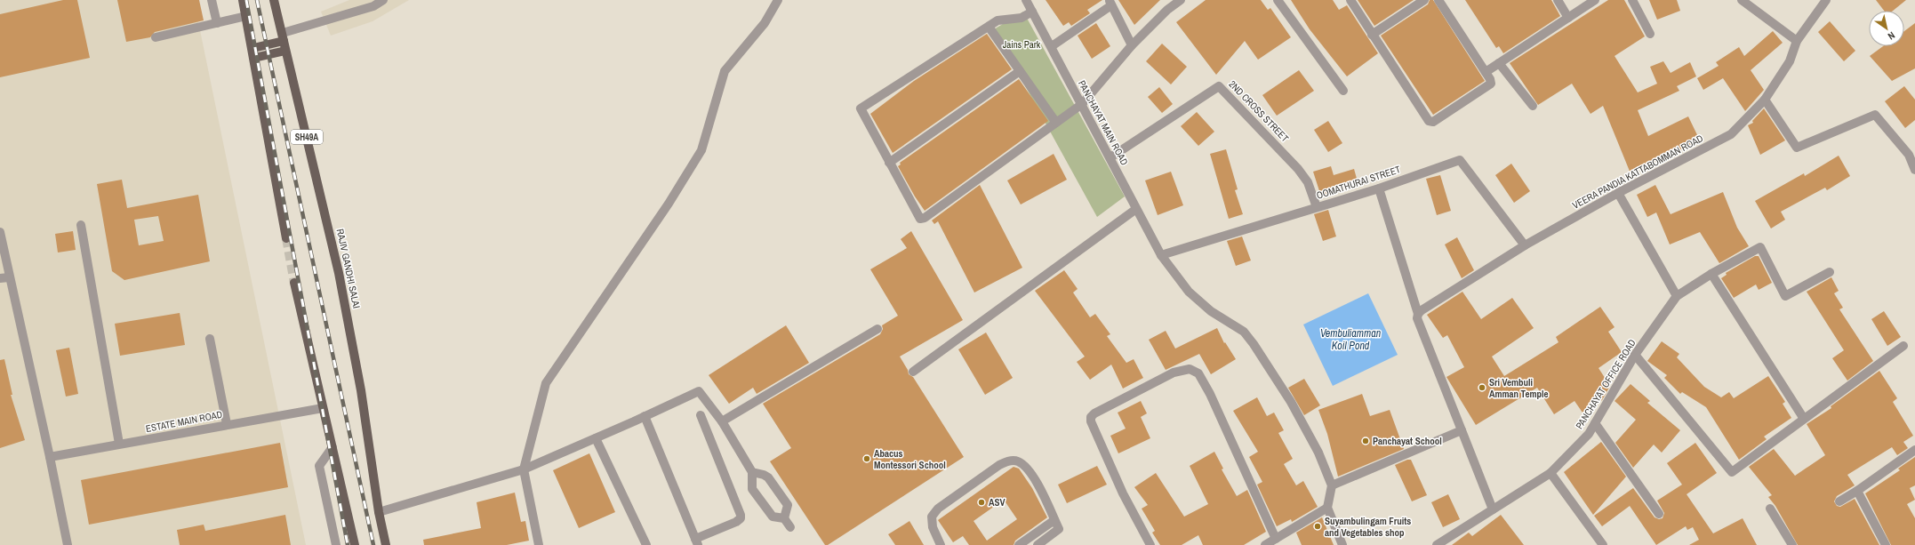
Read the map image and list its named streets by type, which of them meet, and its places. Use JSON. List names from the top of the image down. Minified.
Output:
{"streets":{"main road":["SH49A","RAJIV GANDHI SALAI"],"street":["2ND CROSS STREET","PANCHAYAT MAIN ROAD","VEERA PANDIA KATTABOMMAN ROAD","OOMATHURAI STREET","PANCHAYAT OFFICE ROAD","ESTATE MAIN ROAD"]},"crossings":[["2ND CROSS STREET","PANCHAYAT MAIN ROAD"],["2ND CROSS STREET","OOMATHURAI STREET"],["PANCHAYAT MAIN ROAD","OOMATHURAI STREET"],["VEERA PANDIA KATTABOMMAN ROAD","OOMATHURAI STREET"]],"water":["Vembuliamman Koil Pond"],"parks":["Jains Park"],"places":["Sri Vembuli Amman Temple","Panchayat School","Abacus Montessori School","ASV","Suyambulingam Fruits and Vegetables shop"],"north":"bottom right"}
